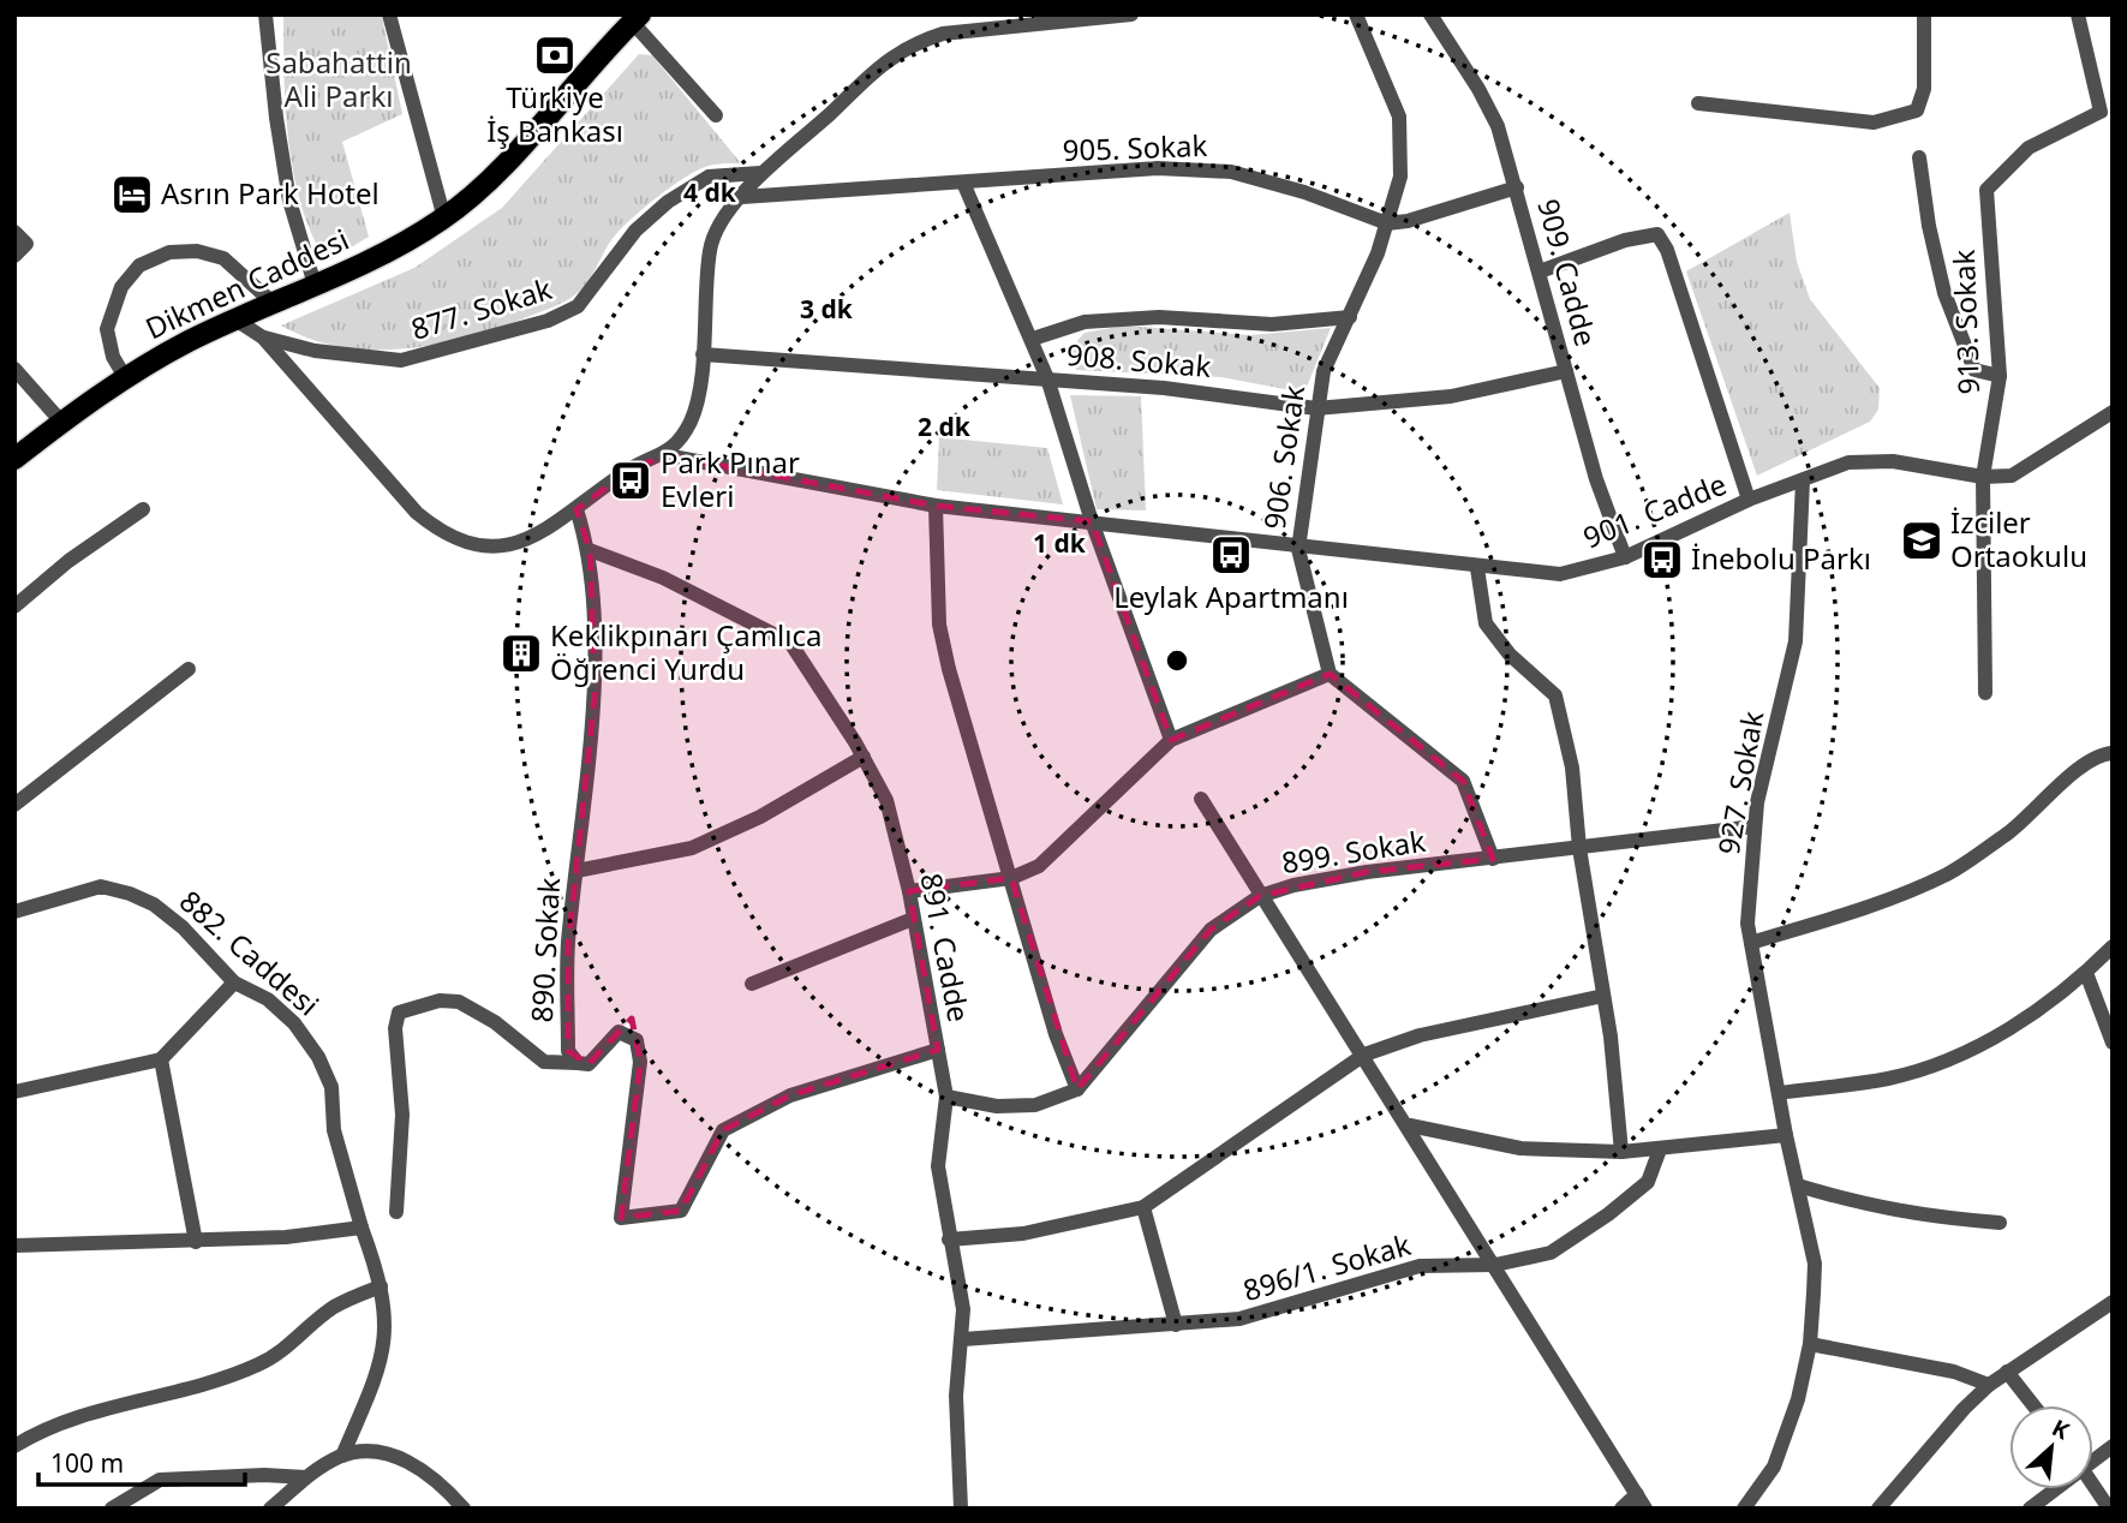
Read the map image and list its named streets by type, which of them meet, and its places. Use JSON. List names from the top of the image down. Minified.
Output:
{"streets":{"main road":["Dikmen Caddesi"],"street":["905. Sokak","909. Cadde","877. Sokak","913. Sokak","908. Sokak","906. Sokak","901. Cadde","927. Sokak","899. Sokak","891. Cadde","890. Sokak","882. Caddesi","896/1. Sokak"]},"crossings":[["905. Sokak","906. Sokak"],["909. Cadde","908. Sokak"],["909. Cadde","901. Cadde"],["913. Sokak","901. Cadde"],["908. Sokak","906. Sokak"],["906. Sokak","901. Cadde"],["901. Cadde","927. Sokak"],["927. Sokak","899. Sokak"],["899. Sokak","891. Cadde"],["891. Cadde","890. Sokak"],["891. Cadde","896/1. Sokak"]],"parks":["Sabahattin Ali Parkı"],"places":{"bank":["Türkiye İş Bankası"],"hotel":["Asrın Park Hotel"],"bus stop":["Park Pınar Evleri","Leylak Apartmanı","İnebolu Parkı"],"school or university":["İzciler Ortaokulu"],"building":["Keklikpınarı Çamlıca Öğrenci Yurdu"]},"scale_bar":"100 m","north":"top right","rings":["4 dk","3 dk","2 dk","1 dk"]}
